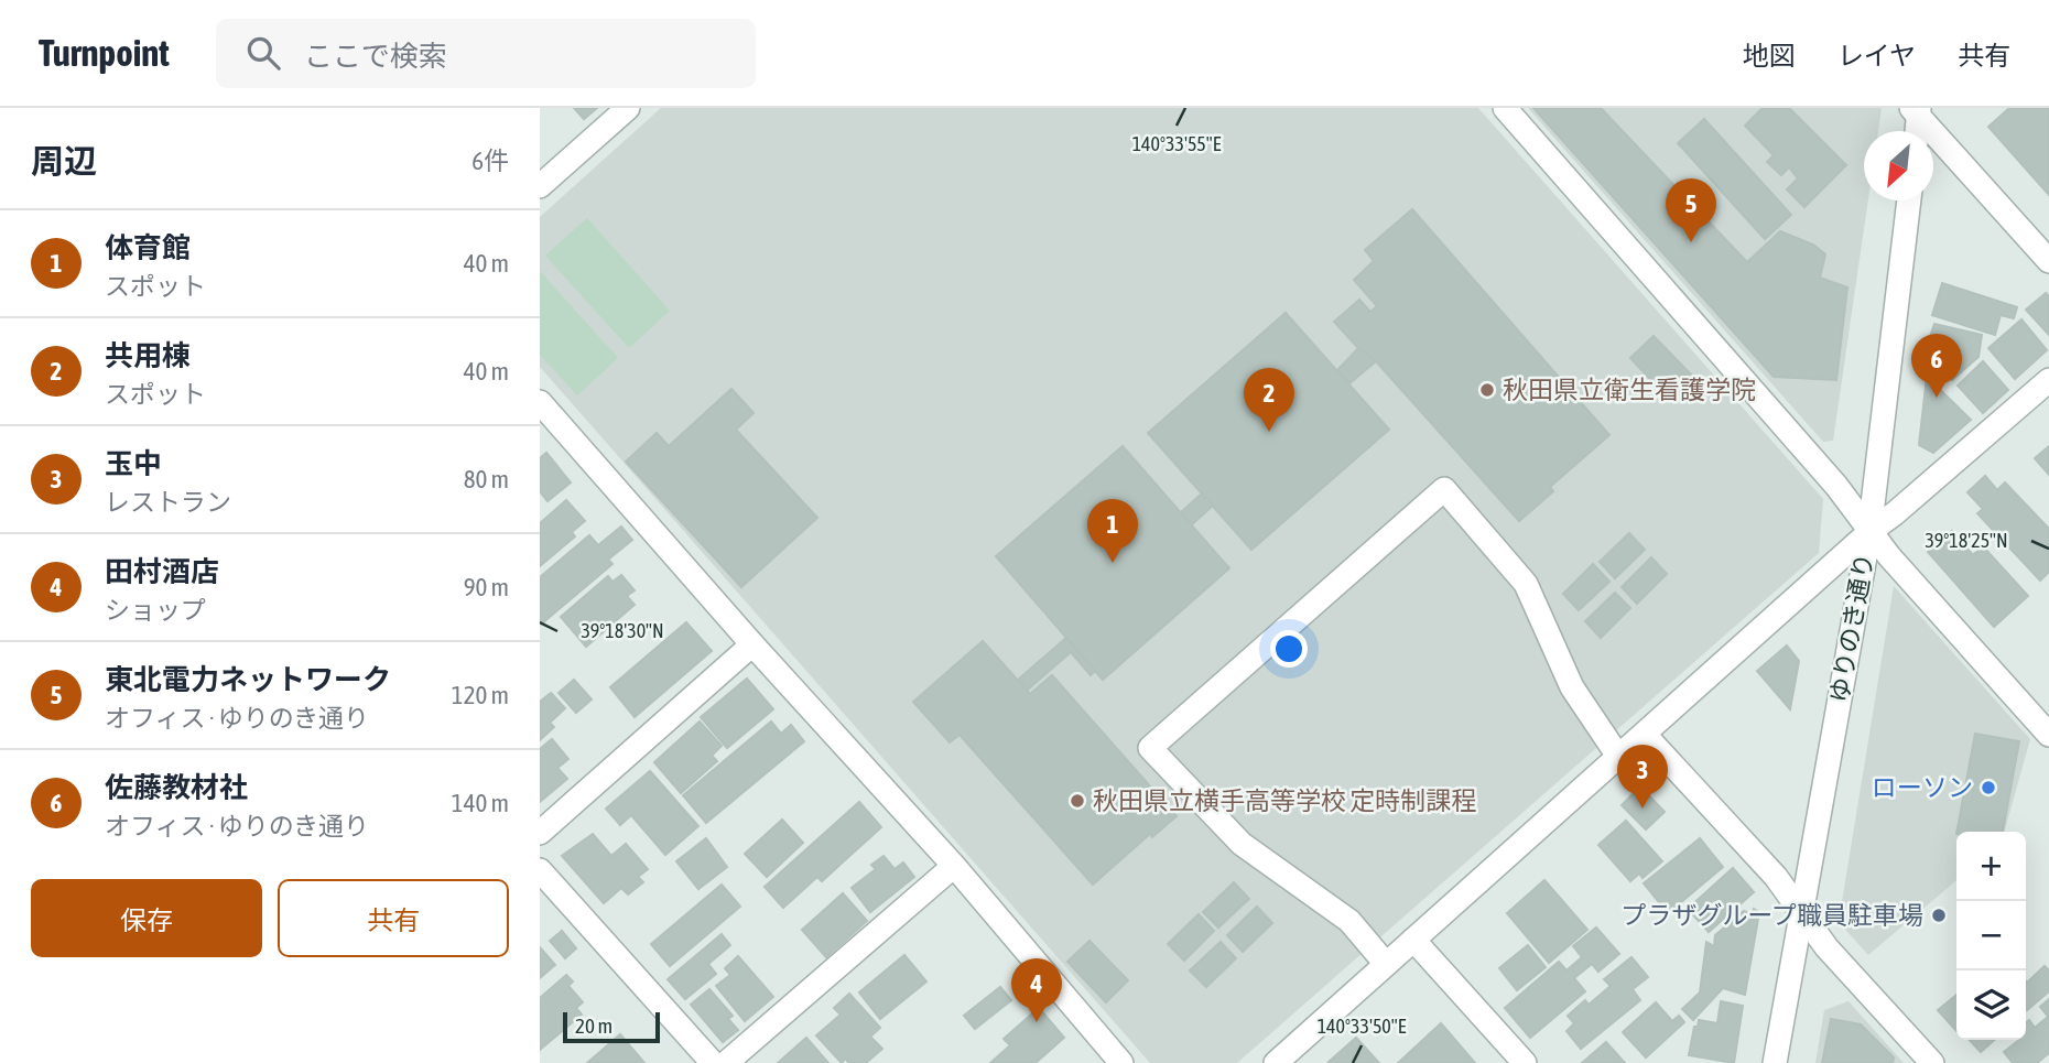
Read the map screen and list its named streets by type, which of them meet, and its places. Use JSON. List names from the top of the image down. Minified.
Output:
{"streets":{"street":["ゆりのき通り"]},"places":["秋田県立衛生看護学院","ローソン","秋田県立横手高等学校 定時制課程","プラザグループ職員駐車場"],"scale_bar":"20 m","north":"bottom left","page":{"header":"Turnpoint","search":"ここで検索","nav":["地図","レイヤ","共有"],"heading":["周辺","6件"],"pins":["5","6","2","1","3","4"],"list":[{"mark":"1","name":"体育館","note":"スポット","value":"40 m"},{"mark":"2","name":"共用棟","note":"スポット","value":"40 m"},{"mark":"3","name":"玉中","note":"レストラン","value":"80 m"},{"mark":"4","name":"田村酒店","note":"ショップ","value":"90 m"},{"mark":"5","name":"東北電力ネットワーク","note":"オフィス · ゆりのき通り","value":"120 m"},{"mark":"6","name":"佐藤教材社","note":"オフィス · ゆりのき通り","value":"140 m"}],"map_buttons":["+","−"],"buttons":["保存","共有"],"scale":"20 m"},"coordinates":["140°33'55\"E","39°18'25\"N","39°18'30\"N","140°33'50\"E"]}
